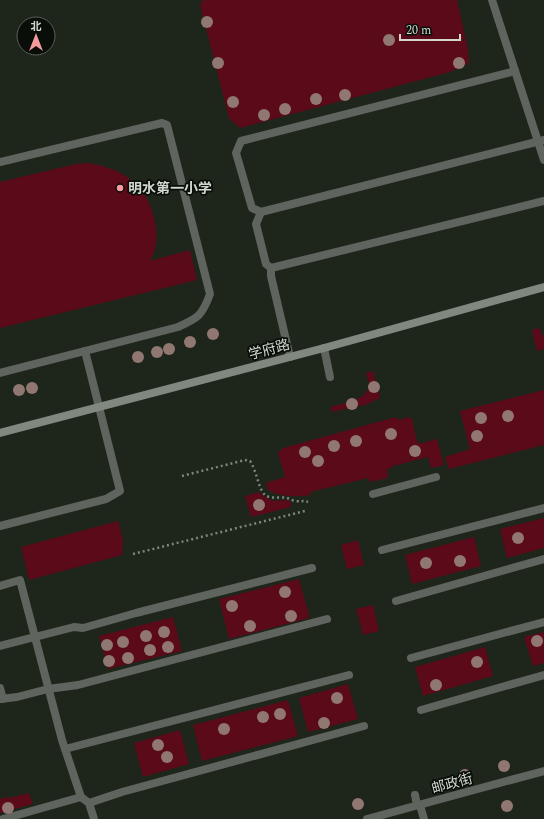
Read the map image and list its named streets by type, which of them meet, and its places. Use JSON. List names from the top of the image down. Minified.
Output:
{"streets":{"street":["学府路","邮政街"]},"places":["明水第一小学"],"scale_bar":"20 m","north":"top"}
